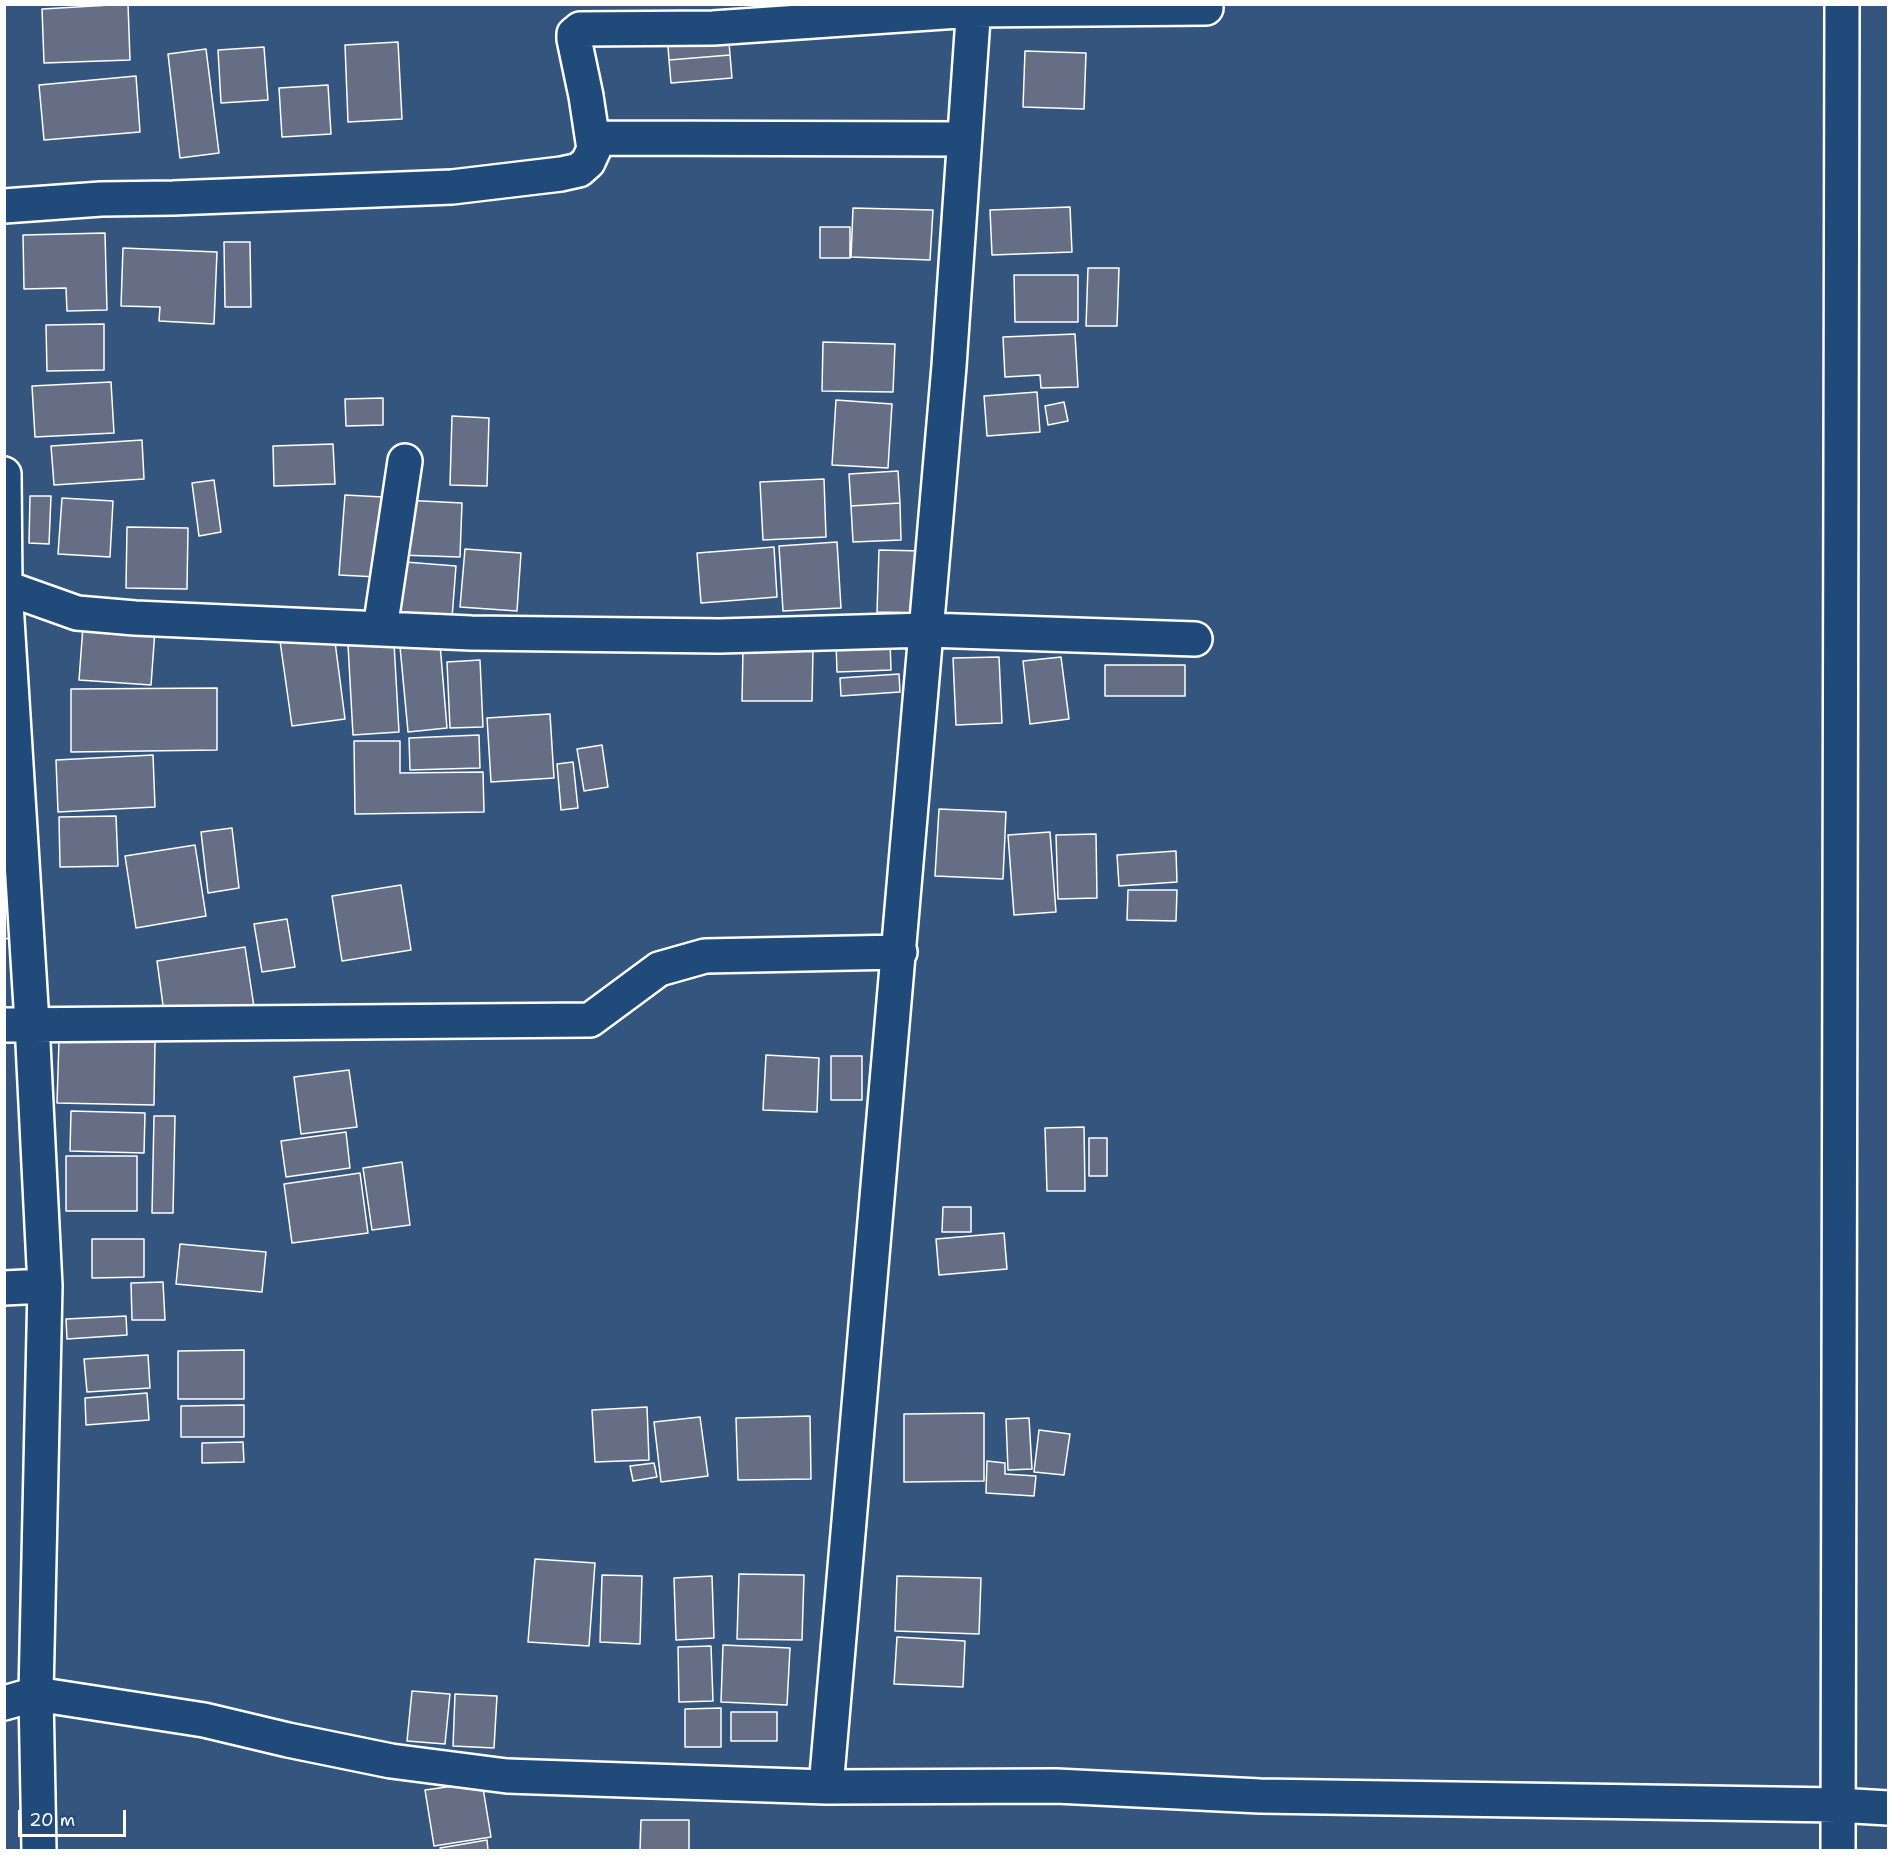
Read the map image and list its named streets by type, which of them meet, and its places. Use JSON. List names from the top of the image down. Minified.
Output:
{"scale_bar":"20 m"}
